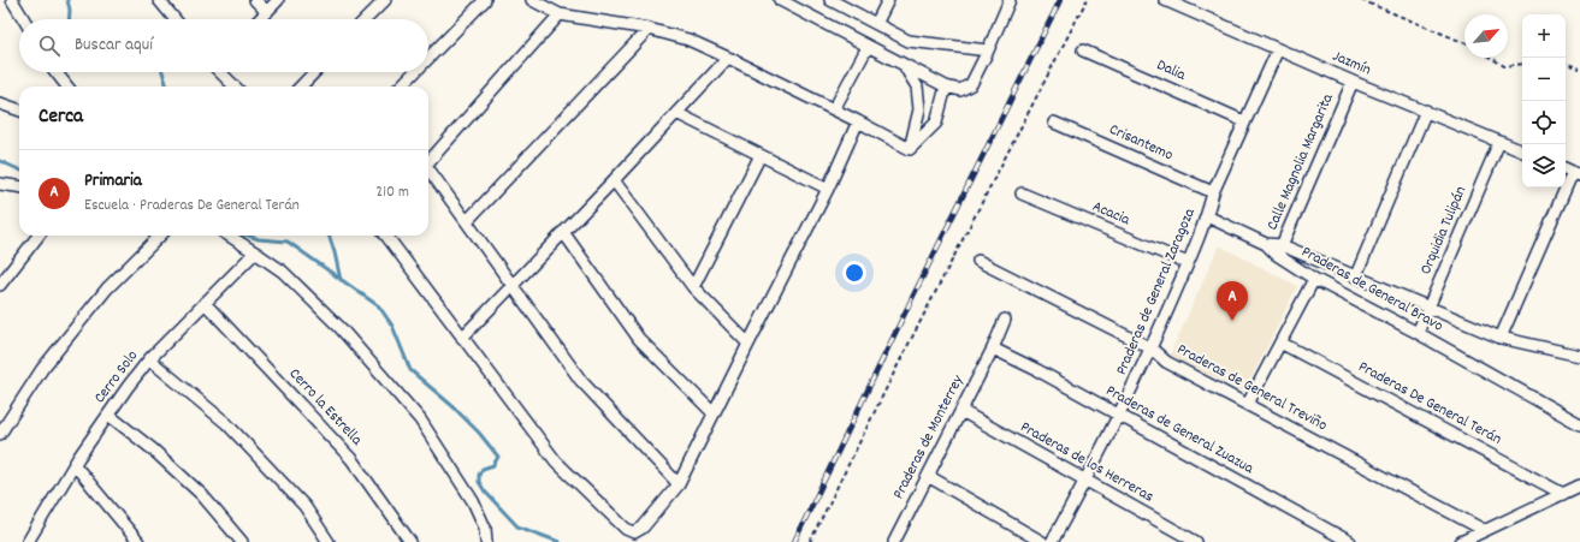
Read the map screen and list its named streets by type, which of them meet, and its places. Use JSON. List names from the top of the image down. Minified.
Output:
{"streets":{"street":["Jazmín","Dalia","Crisantemo","Calle Magnolia Margarita","Acacia","Orquidia Tulipán","Praderas de General Bravo","Praderas de General Zaragoza","Cerro Solo","Praderas de General Treviño","Praderas De General Terán","Cerro la Estrella","Praderas de General Zuazua","Praderas de Monterrey","Praderas de los Herreras"]},"crossings":[["Jazmín","Calle Magnolia Margarita"],["Jazmín","Orquidia Tulipán"],["Jazmín","Praderas de General Zaragoza"],["Dalia","Praderas de General Zaragoza"],["Crisantemo","Praderas de General Zaragoza"],["Calle Magnolia Margarita","Praderas de General Bravo"],["Acacia","Praderas de General Zaragoza"],["Orquidia Tulipán","Praderas de General Bravo"],["Praderas de General Bravo","Praderas de General Zaragoza"],["Praderas de General Zaragoza","Praderas de General Treviño"],["Praderas de General Zaragoza","Praderas de General Zuazua"],["Praderas de General Zaragoza","Praderas de los Herreras"],["Cerro Solo","Cerro la Estrella"],["Praderas de General Zuazua","Praderas de Monterrey"],["Praderas de Monterrey","Praderas de los Herreras"]],"north":"top right","page":{"map_buttons":["+","−"],"search":"Buscar aquí","heading":"Cerca","list":[{"mark":"A","name":"Primaria","note":"Escuela · Praderas De General Terán","value":"210 m"}],"pins":"A"}}
